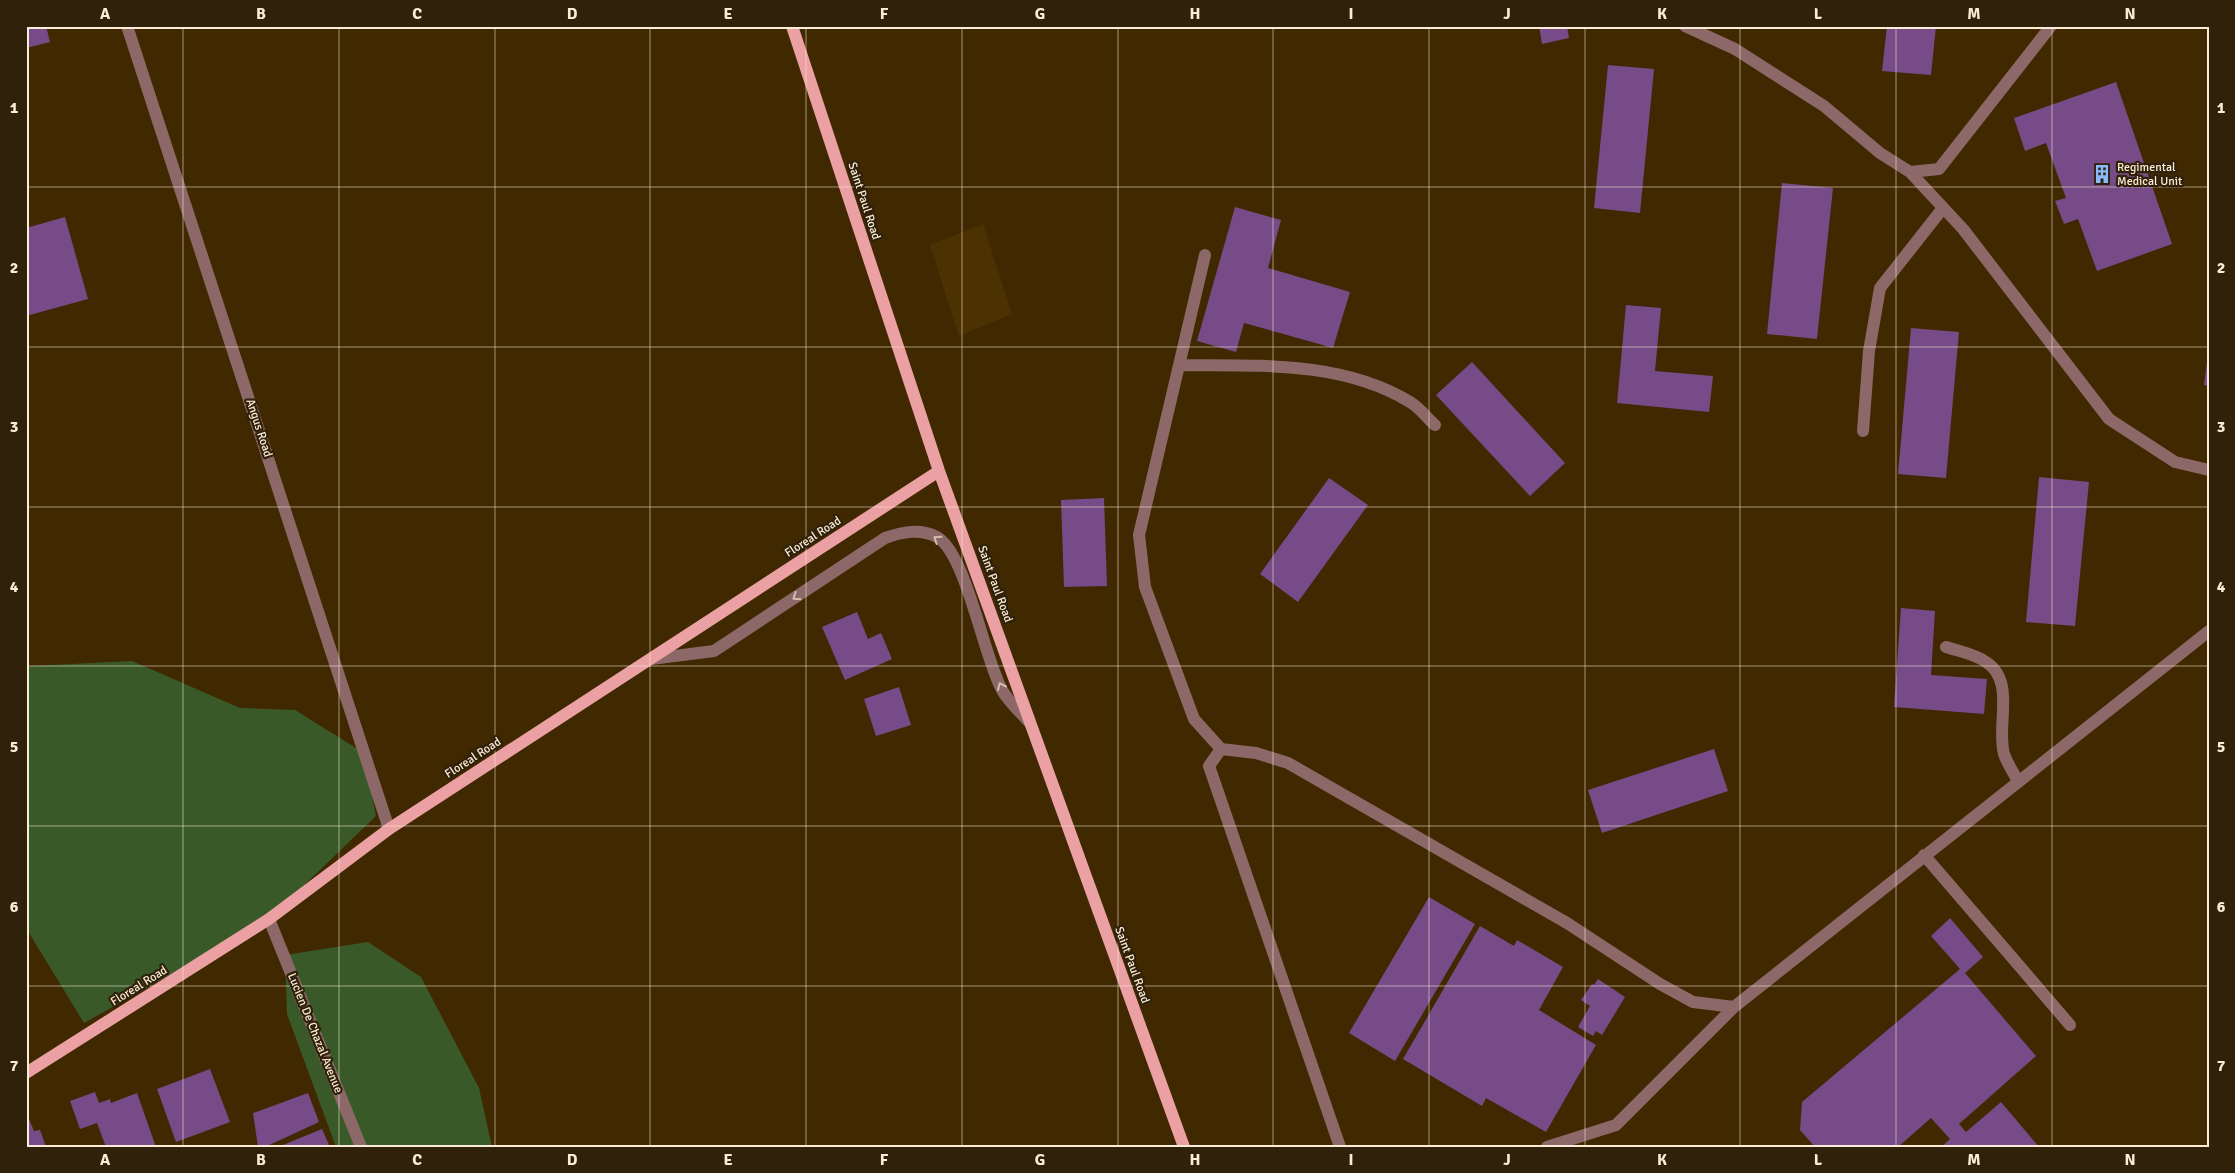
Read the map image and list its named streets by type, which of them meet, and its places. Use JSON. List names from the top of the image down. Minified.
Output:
{"streets":{"main road":["Saint Paul Road","Floreal Road"],"street":["Angus Road","Lucien De Chazal Avenue"]},"crossings":[["Saint Paul Road","Floreal Road"],["Angus Road","Floreal Road"],["Floreal Road","Lucien De Chazal Avenue"]],"places":{"building":["Regimental Medical Unit"]},"grid":{"columns":["A","B","C","D","E","F","G","H","I","J","K","L","M","N"],"rows":["1","2","3","4","5","6","7"]}}
